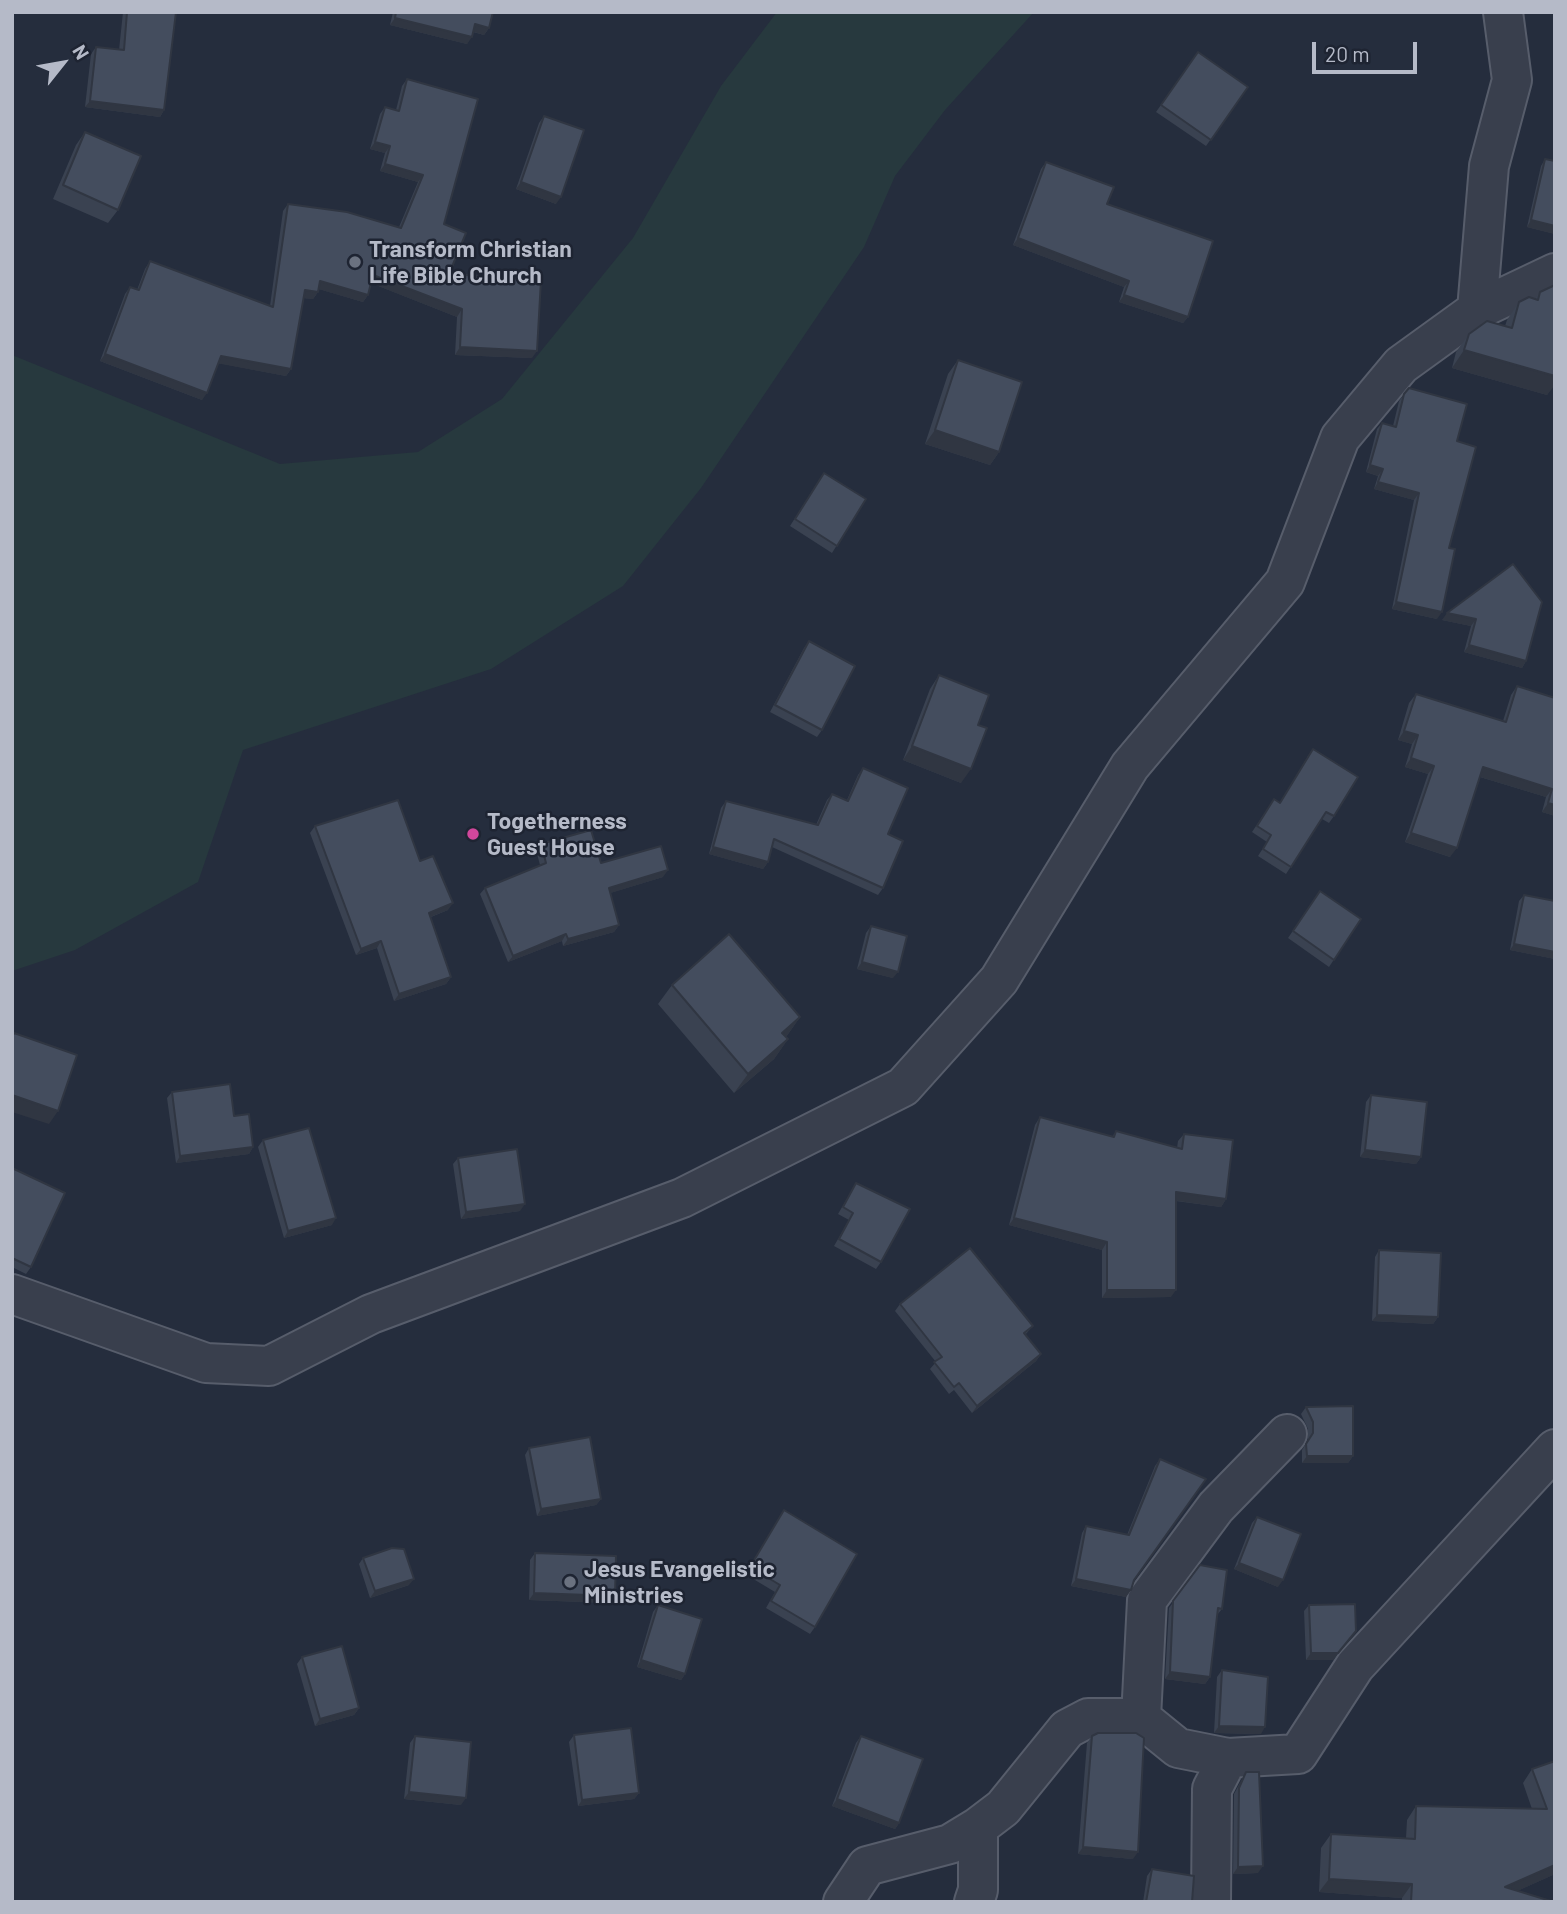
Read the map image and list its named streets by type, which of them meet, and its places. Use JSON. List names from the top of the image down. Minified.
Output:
{"places":["Transform Christian Life Bible Church","Togetherness Guest House","Jesus Evangelistic Ministries"],"scale_bar":"20 m","north":"top right"}
